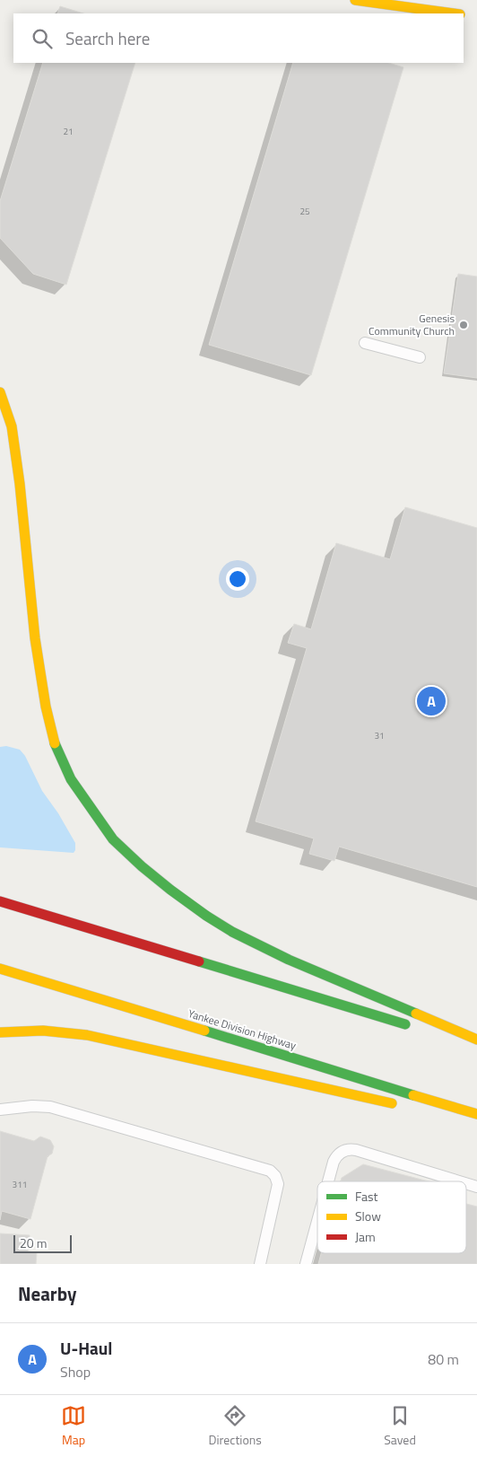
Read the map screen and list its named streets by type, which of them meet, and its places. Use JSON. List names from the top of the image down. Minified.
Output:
{"streets":{"main road":["Yankee Division Highway"]},"places":["Genesis Community Church"],"house_numbers":["21","25","31","311"],"legend":["Fast","Slow","Jam"],"scale_bar":"20 m","page":{"search":"Search here","pins":"A","scale":"20 m","heading":"Nearby","list":[{"mark":"A","name":"U-Haul","note":"Shop","value":"80 m"}],"nav":["Map","Directions","Saved"]}}
